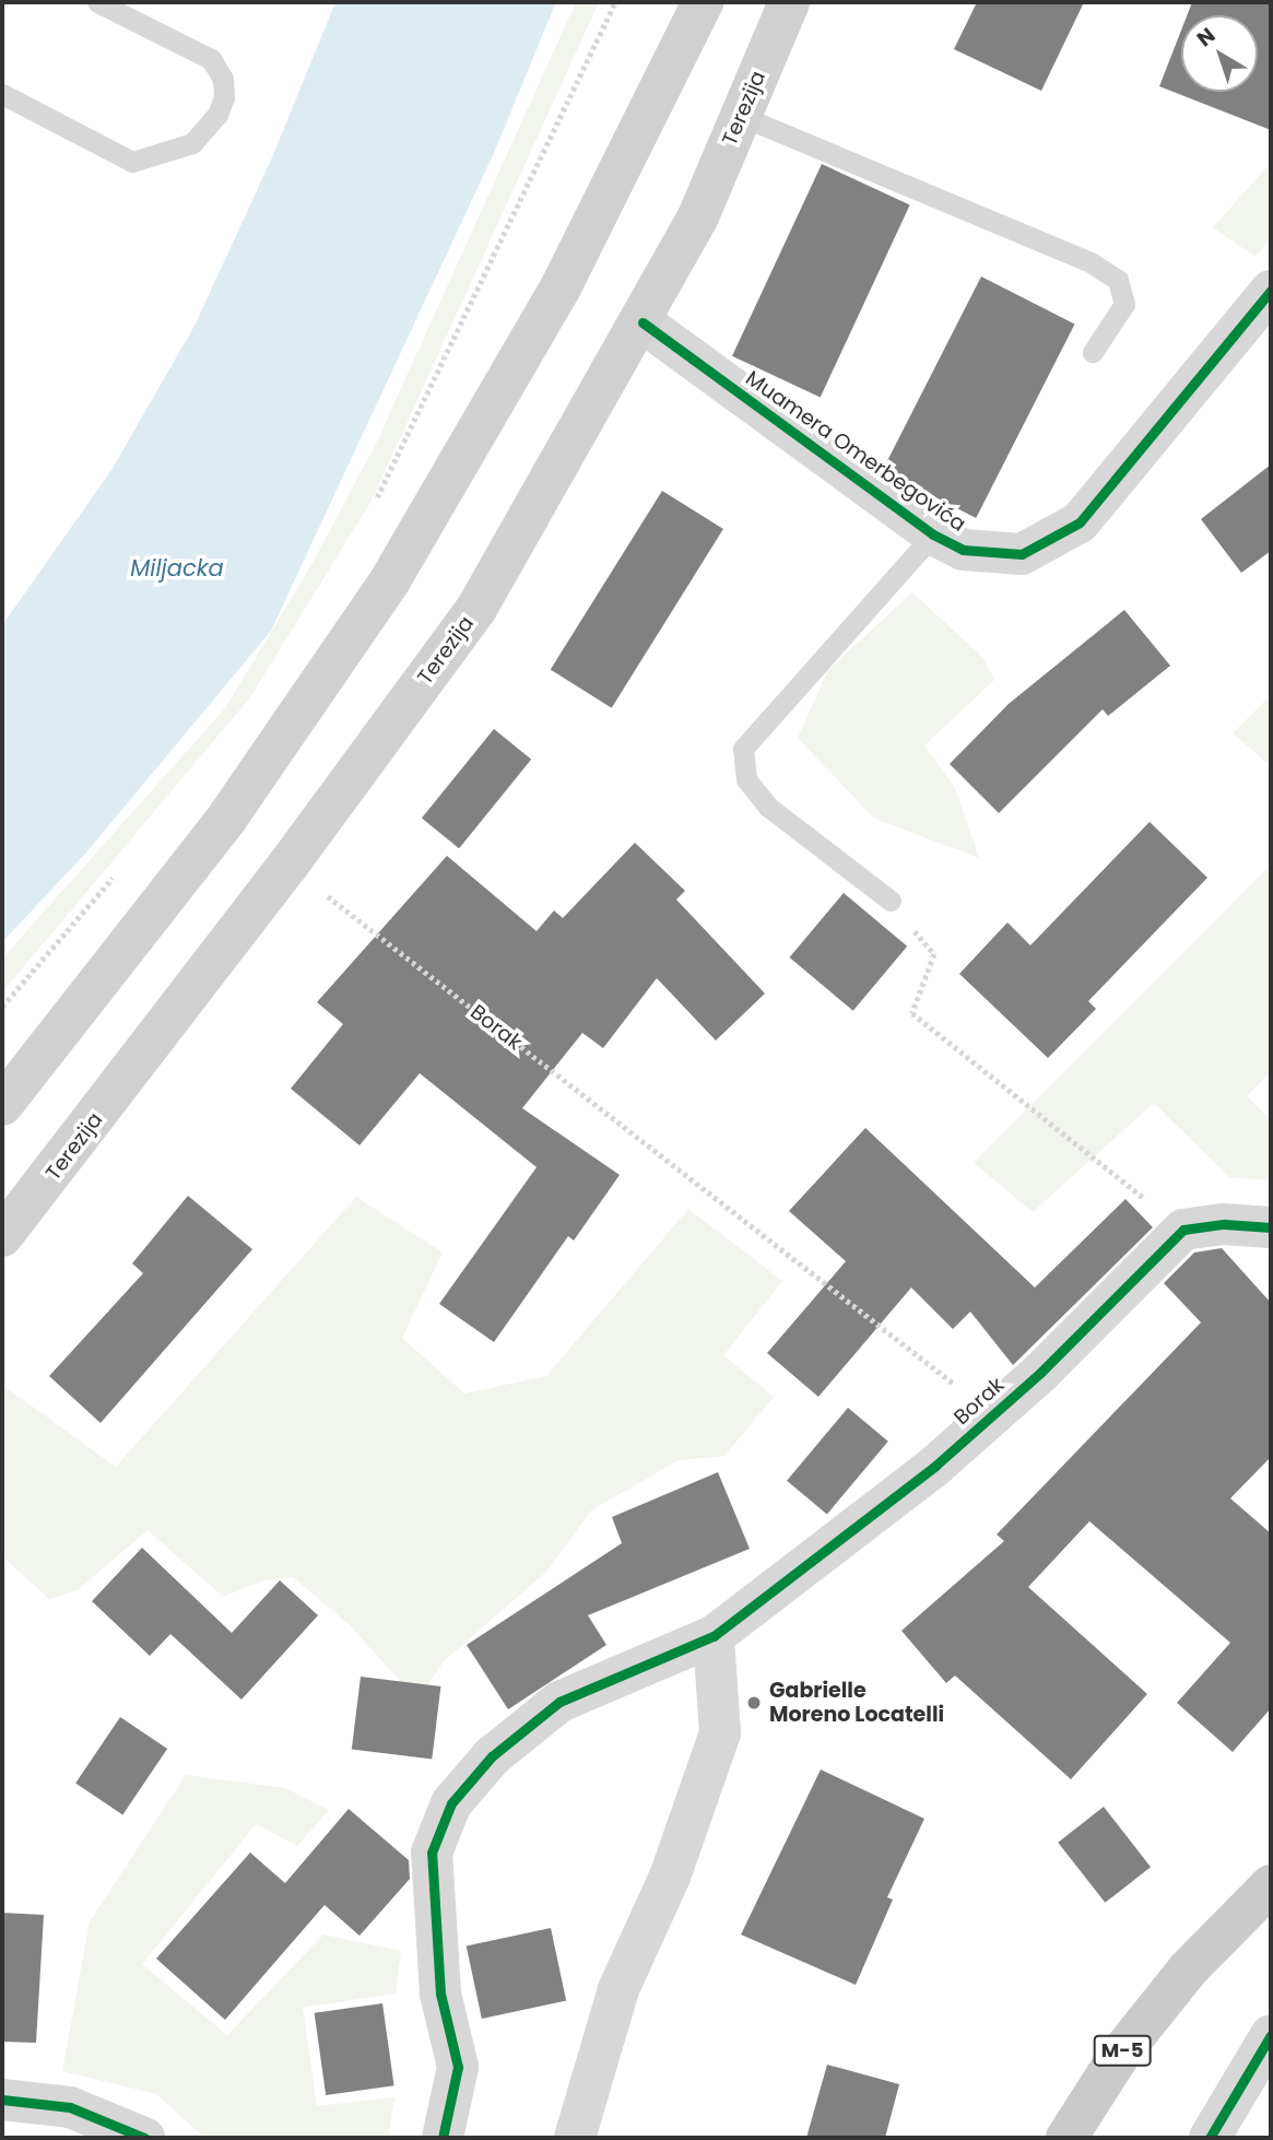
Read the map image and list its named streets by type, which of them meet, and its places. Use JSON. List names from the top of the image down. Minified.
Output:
{"streets":{"main road":["Terezija","M-5"],"street":["Muamera Omerbegovića","Borak"]},"crossings":[["Terezija","Muamera Omerbegovića"],["Terezija","Borak"]],"water":["Miljacka"],"places":["Gabrielle Moreno Locatelli"],"north":"top left"}
